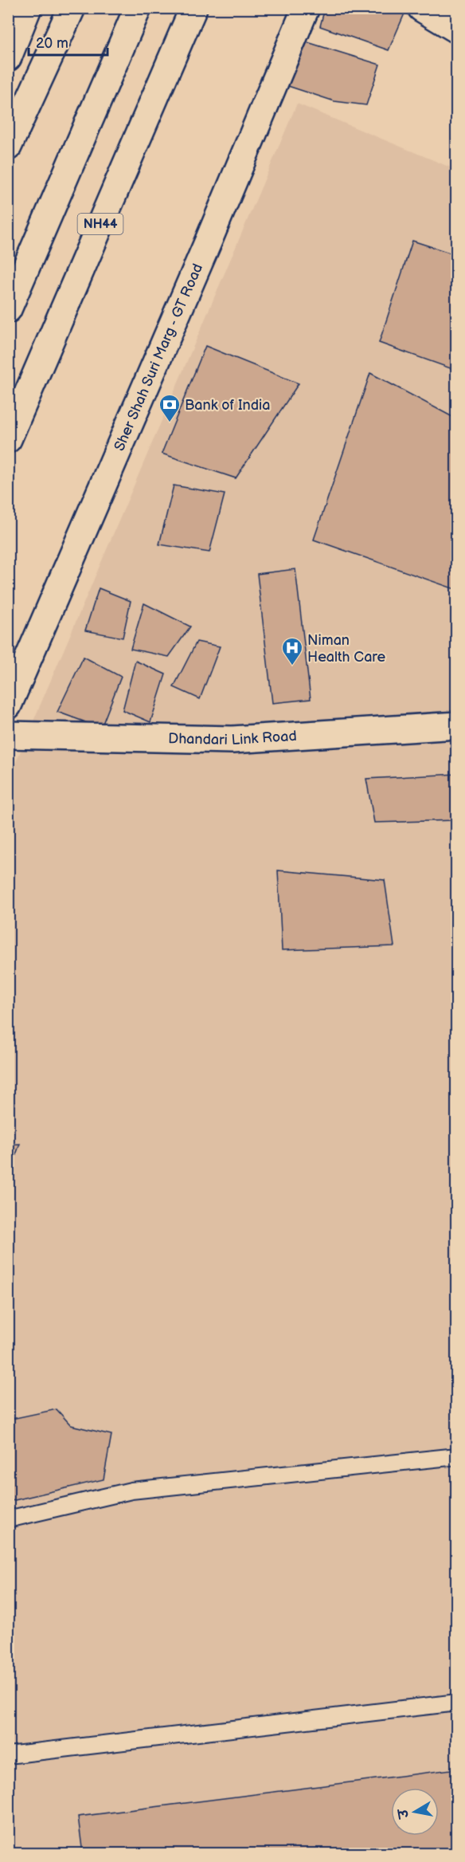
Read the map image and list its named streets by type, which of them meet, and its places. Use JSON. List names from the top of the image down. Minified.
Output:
{"streets":{"main road":["NH44","Sher Shah Suri Marg - GT Road","Dhandari Link Road"]},"places":{"bank":["Bank of India"],"hospital":["Niman Health Care"]},"scale_bar":"20 m","north":"left"}
